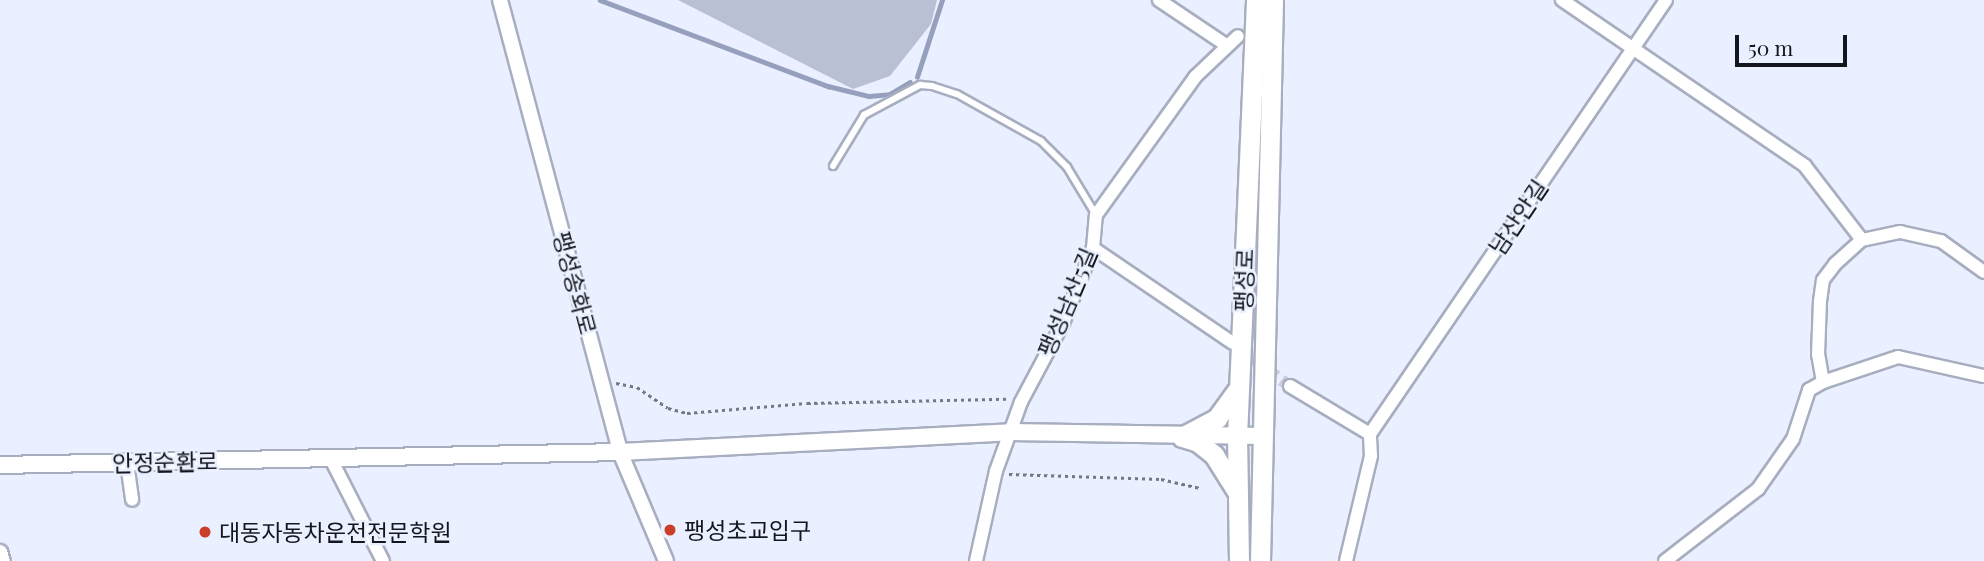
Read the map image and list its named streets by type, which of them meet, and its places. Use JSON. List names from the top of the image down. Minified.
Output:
{"streets":{"main road":["팽성로","안정순환로"],"street":["남산안길","팽성송화로","팽성남산5길"]},"crossings":[["팽성로","안정순환로"],["팽성송화로","안정순환로"],["팽성남산5길","안정순환로"]],"places":["팽성초교입구","대동자동차운전전문학원"],"scale_bar":"50 m"}
